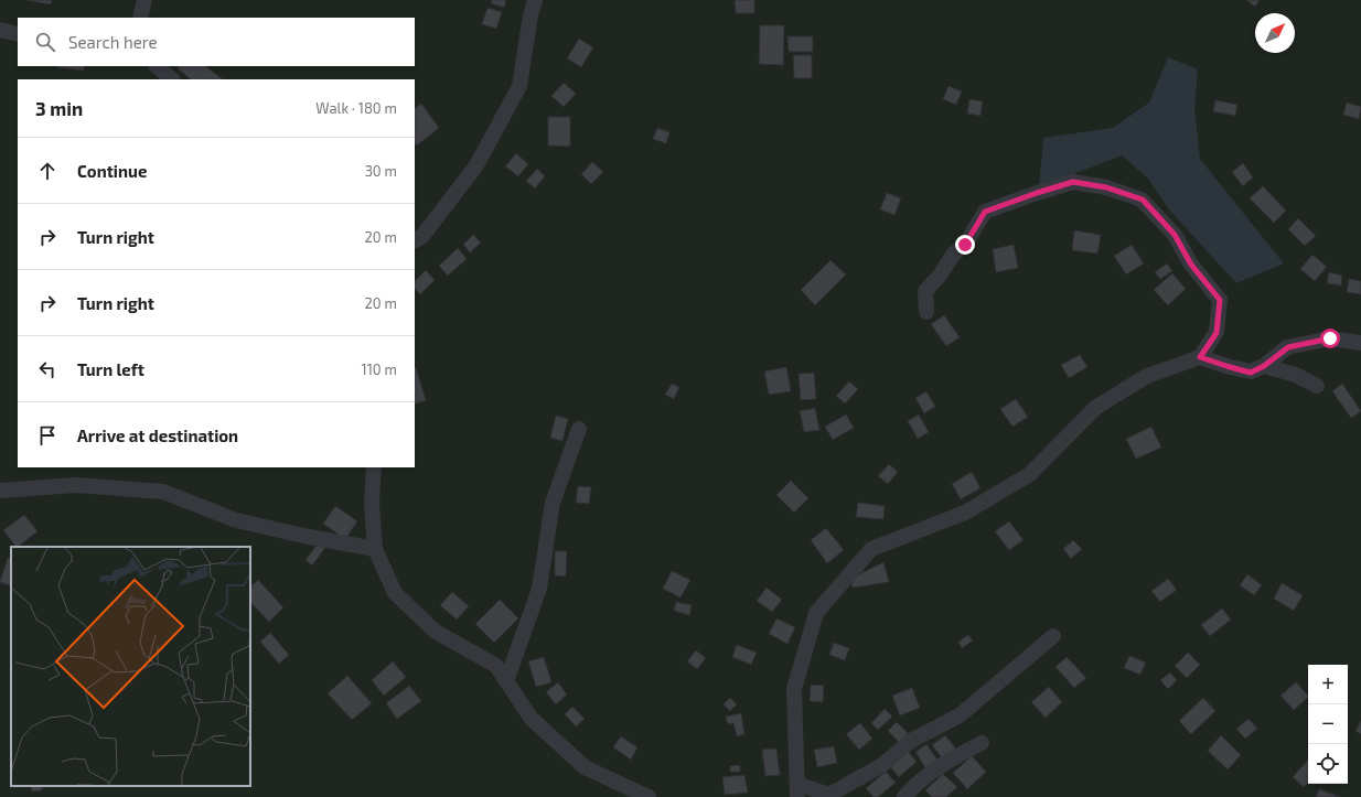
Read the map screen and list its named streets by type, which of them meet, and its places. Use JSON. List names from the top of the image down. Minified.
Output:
{"north":"top right","page":{"search":"Search here","heading":["3 min","Walk · 180 m"],"list":[["Continue","30 m"],["Turn right","20 m"],["Turn right","20 m"],["Turn left","110 m"],"Arrive at destination"],"map_buttons":["+","−"]}}
